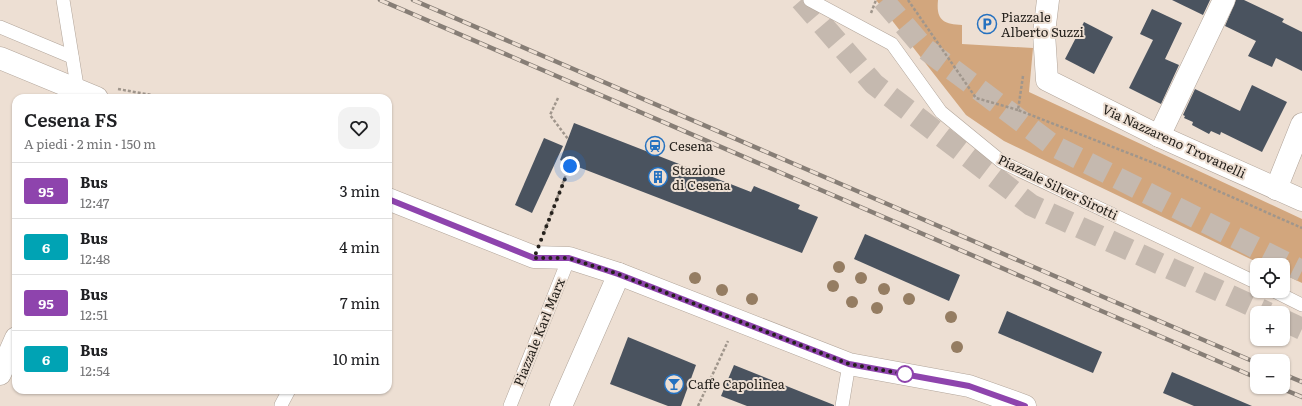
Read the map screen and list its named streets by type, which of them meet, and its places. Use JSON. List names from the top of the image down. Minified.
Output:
{"streets":{"street":["Via Nazzareno Trovanelli"],"lane":["Piazzale Silver Sirotti","Piazzale Karl Marx"]},"places":{"parking":["Piazzale Alberto Suzzi"],"station":["Cesena"],"building":["Stazione di Cesena"],"bar":["Caffe Capolinea"]},"lines":["bus line 95"],"page":{"heading":["Cesena FS","A piedi · 2 min · 150 m"],"list":[{"mark":"95","name":"Bus","note":"12:47","value":"3 min"},{"mark":"6","name":"Bus","note":"12:48","value":"4 min"},{"mark":"95","name":"Bus","note":"12:51","value":"7 min"},{"mark":"6","name":"Bus","note":"12:54","value":"10 min"}],"map_buttons":["+","−"]}}
